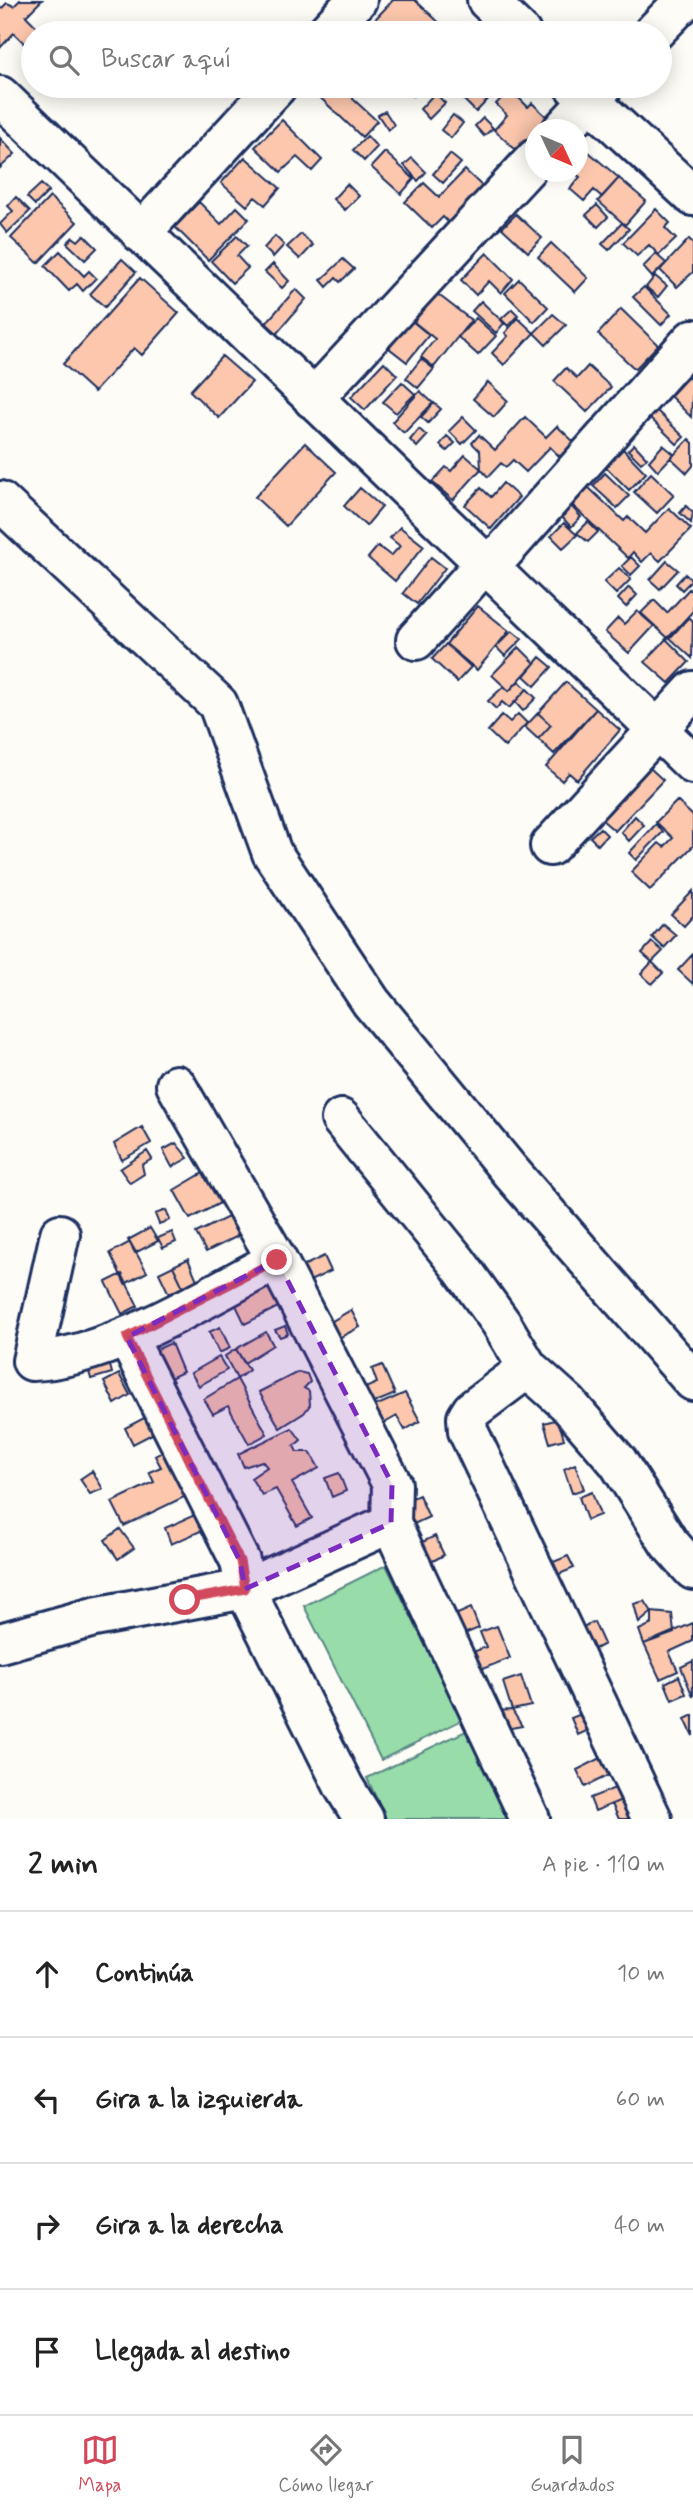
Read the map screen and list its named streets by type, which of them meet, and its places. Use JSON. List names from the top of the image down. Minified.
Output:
{"north":"bottom right","page":{"search":"Buscar aquí","heading":["2 min","A pie · 110 m"],"list":[["Continúa","10 m"],["Gira a la izquierda","60 m"],["Gira a la derecha","40 m"],"Llegada al destino"],"nav":["Mapa","Cómo llegar","Guardados"]}}
